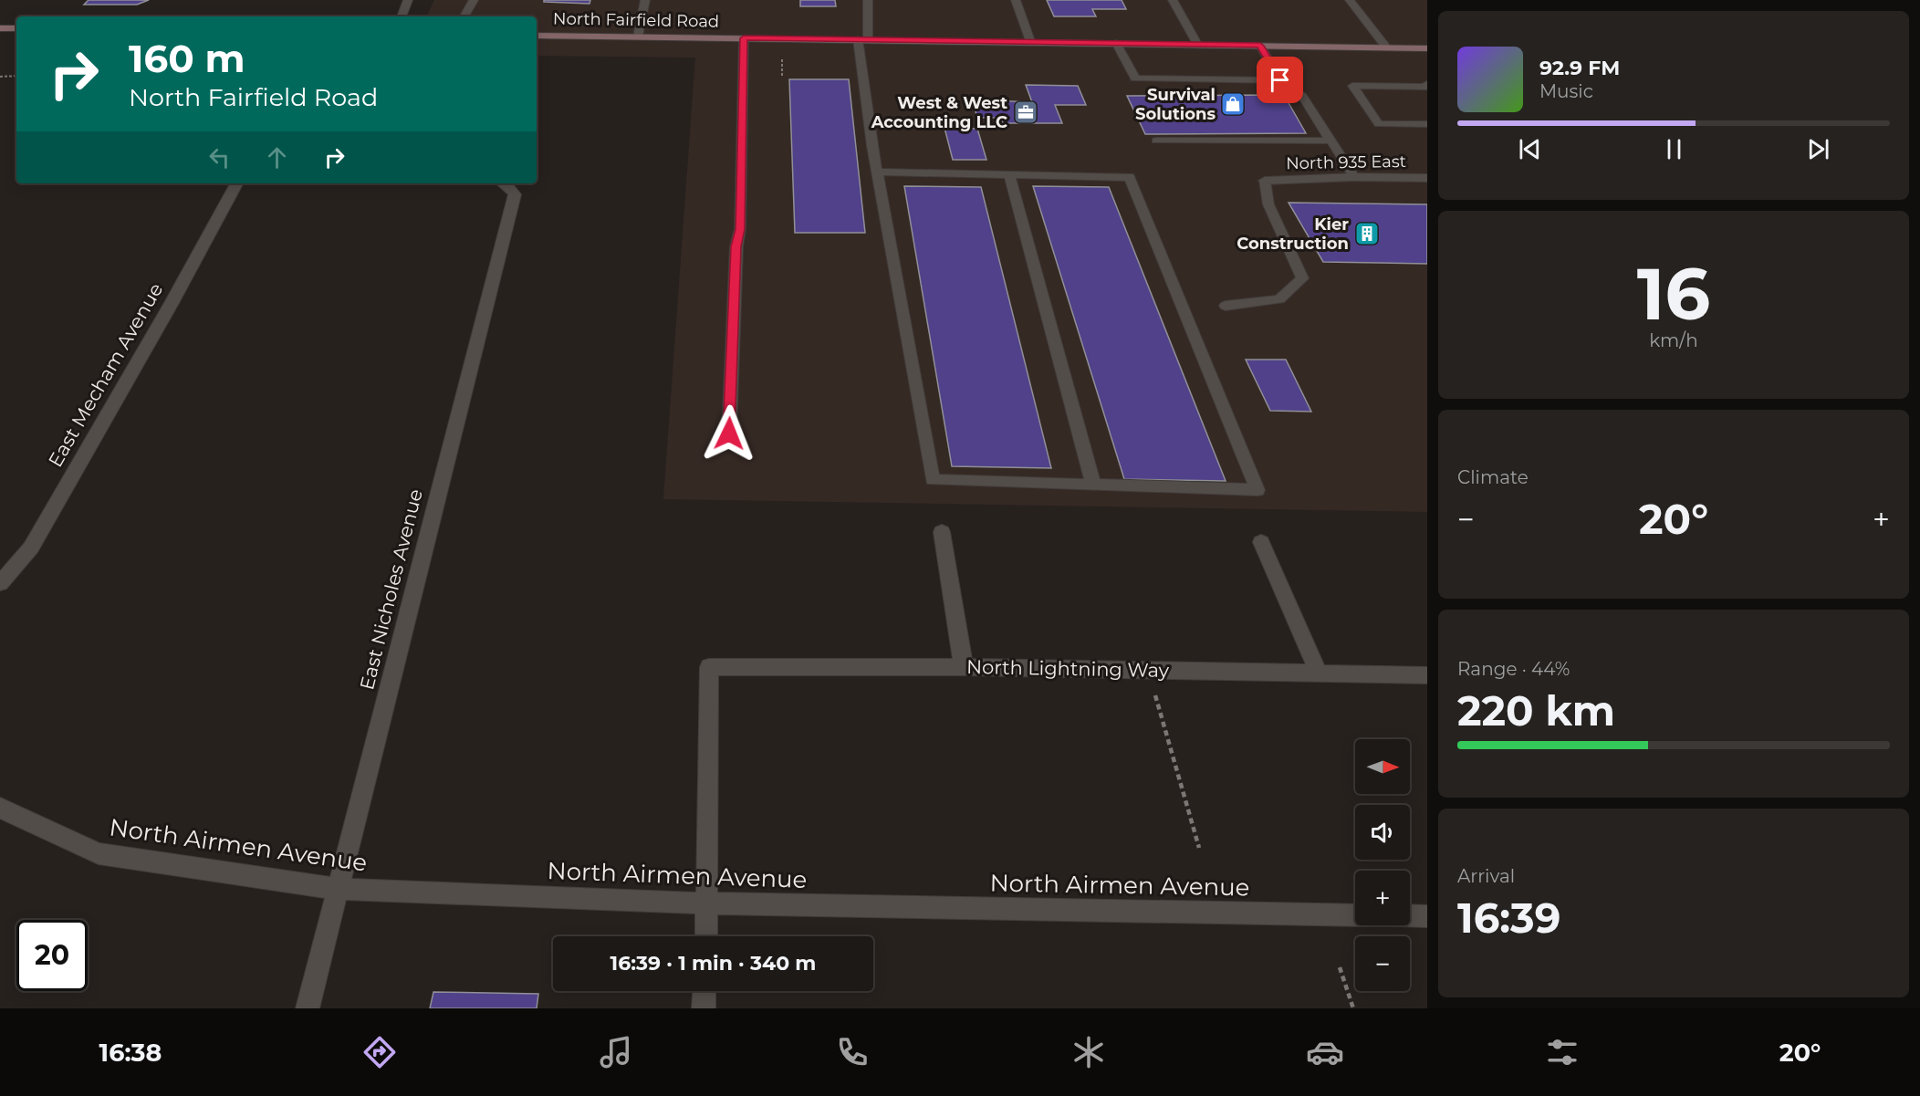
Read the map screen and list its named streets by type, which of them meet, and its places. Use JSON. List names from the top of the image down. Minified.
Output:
{"streets":{"main road":["North Fairfield Road"],"street":["North 935 East","East Mecham Avenue","East Nicholes Avenue","North Lightning Way","North Airmen Avenue"]},"crossings":[["East Nicholes Avenue","North Airmen Avenue"],["North Lightning Way","North Airmen Avenue"]],"places":{"shop":["Survival Solutions"],"office":["West & West Accounting LLC"],"building":["Kier Construction"]},"north":"right","page":{"turn":["160 m","North Fairfield Road"],"song":["92.9 FM","Music"],"tile":[["16","km/h"],"Climate",["Range · 44%","220 km"],["Arrival","16:39"]],"heat":["−","20°","+"],"map_buttons":["+","−"],"limit":"20","trip":"16:39 · 1 min · 340 m","tabs":["16:38","20°"]}}
